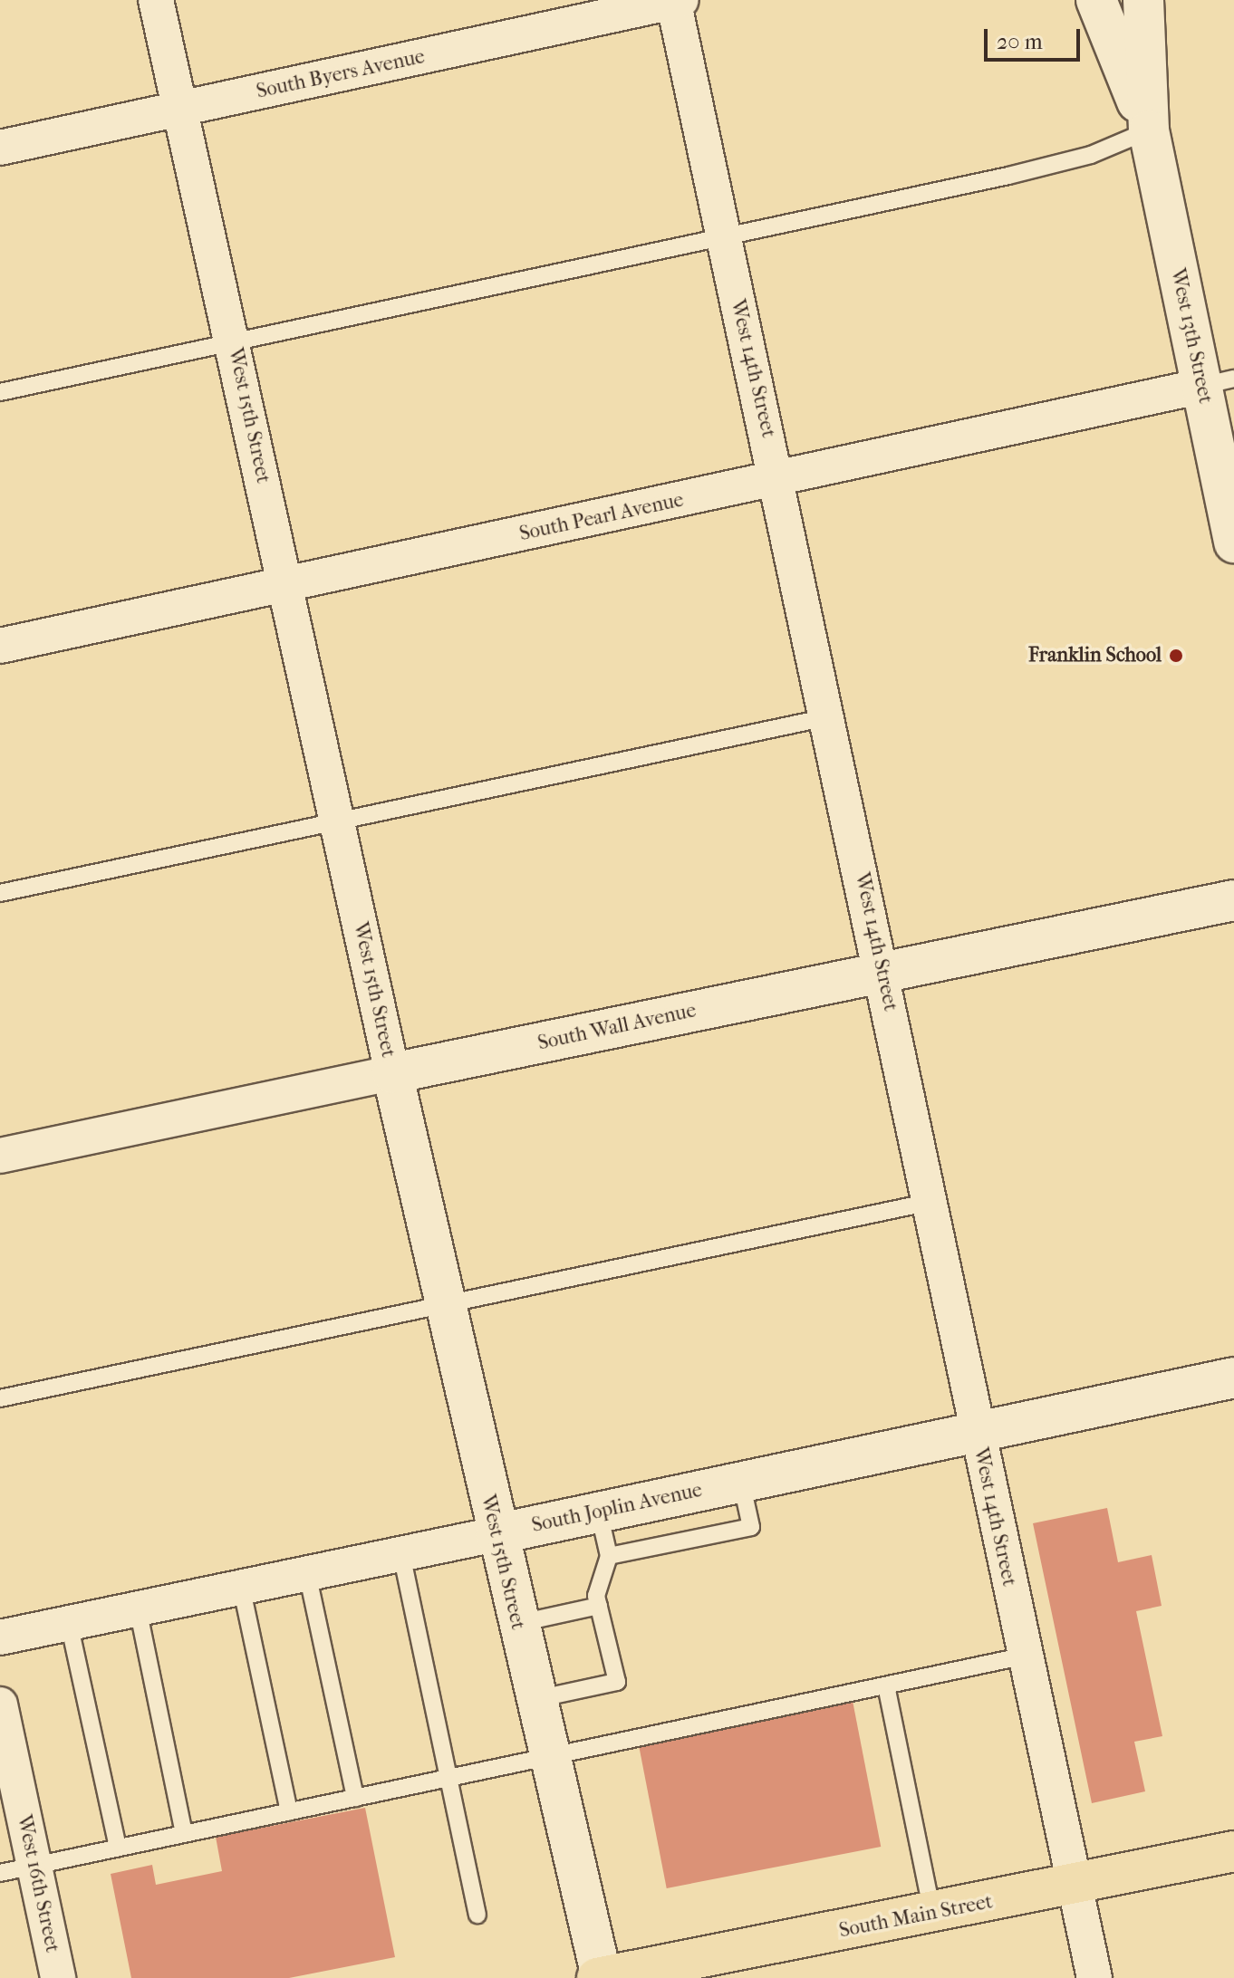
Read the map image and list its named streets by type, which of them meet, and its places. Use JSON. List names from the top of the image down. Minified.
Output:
{"streets":{"main road":["South Main Street"],"street":["South Byers Avenue","West 13th Street","West 14th Street","West 15th Street","South Pearl Avenue","South Wall Avenue","South Joplin Avenue","West 16th Street"]},"crossings":[["South Byers Avenue","West 14th Street"],["South Byers Avenue","West 15th Street"],["West 13th Street","South Pearl Avenue"],["West 14th Street","South Pearl Avenue"],["West 14th Street","South Wall Avenue"],["West 14th Street","South Joplin Avenue"],["West 14th Street","South Main Street"],["West 15th Street","South Pearl Avenue"],["West 15th Street","South Wall Avenue"],["West 15th Street","South Joplin Avenue"],["West 15th Street","South Main Street"]],"places":["Franklin School"],"scale_bar":"20 m"}
